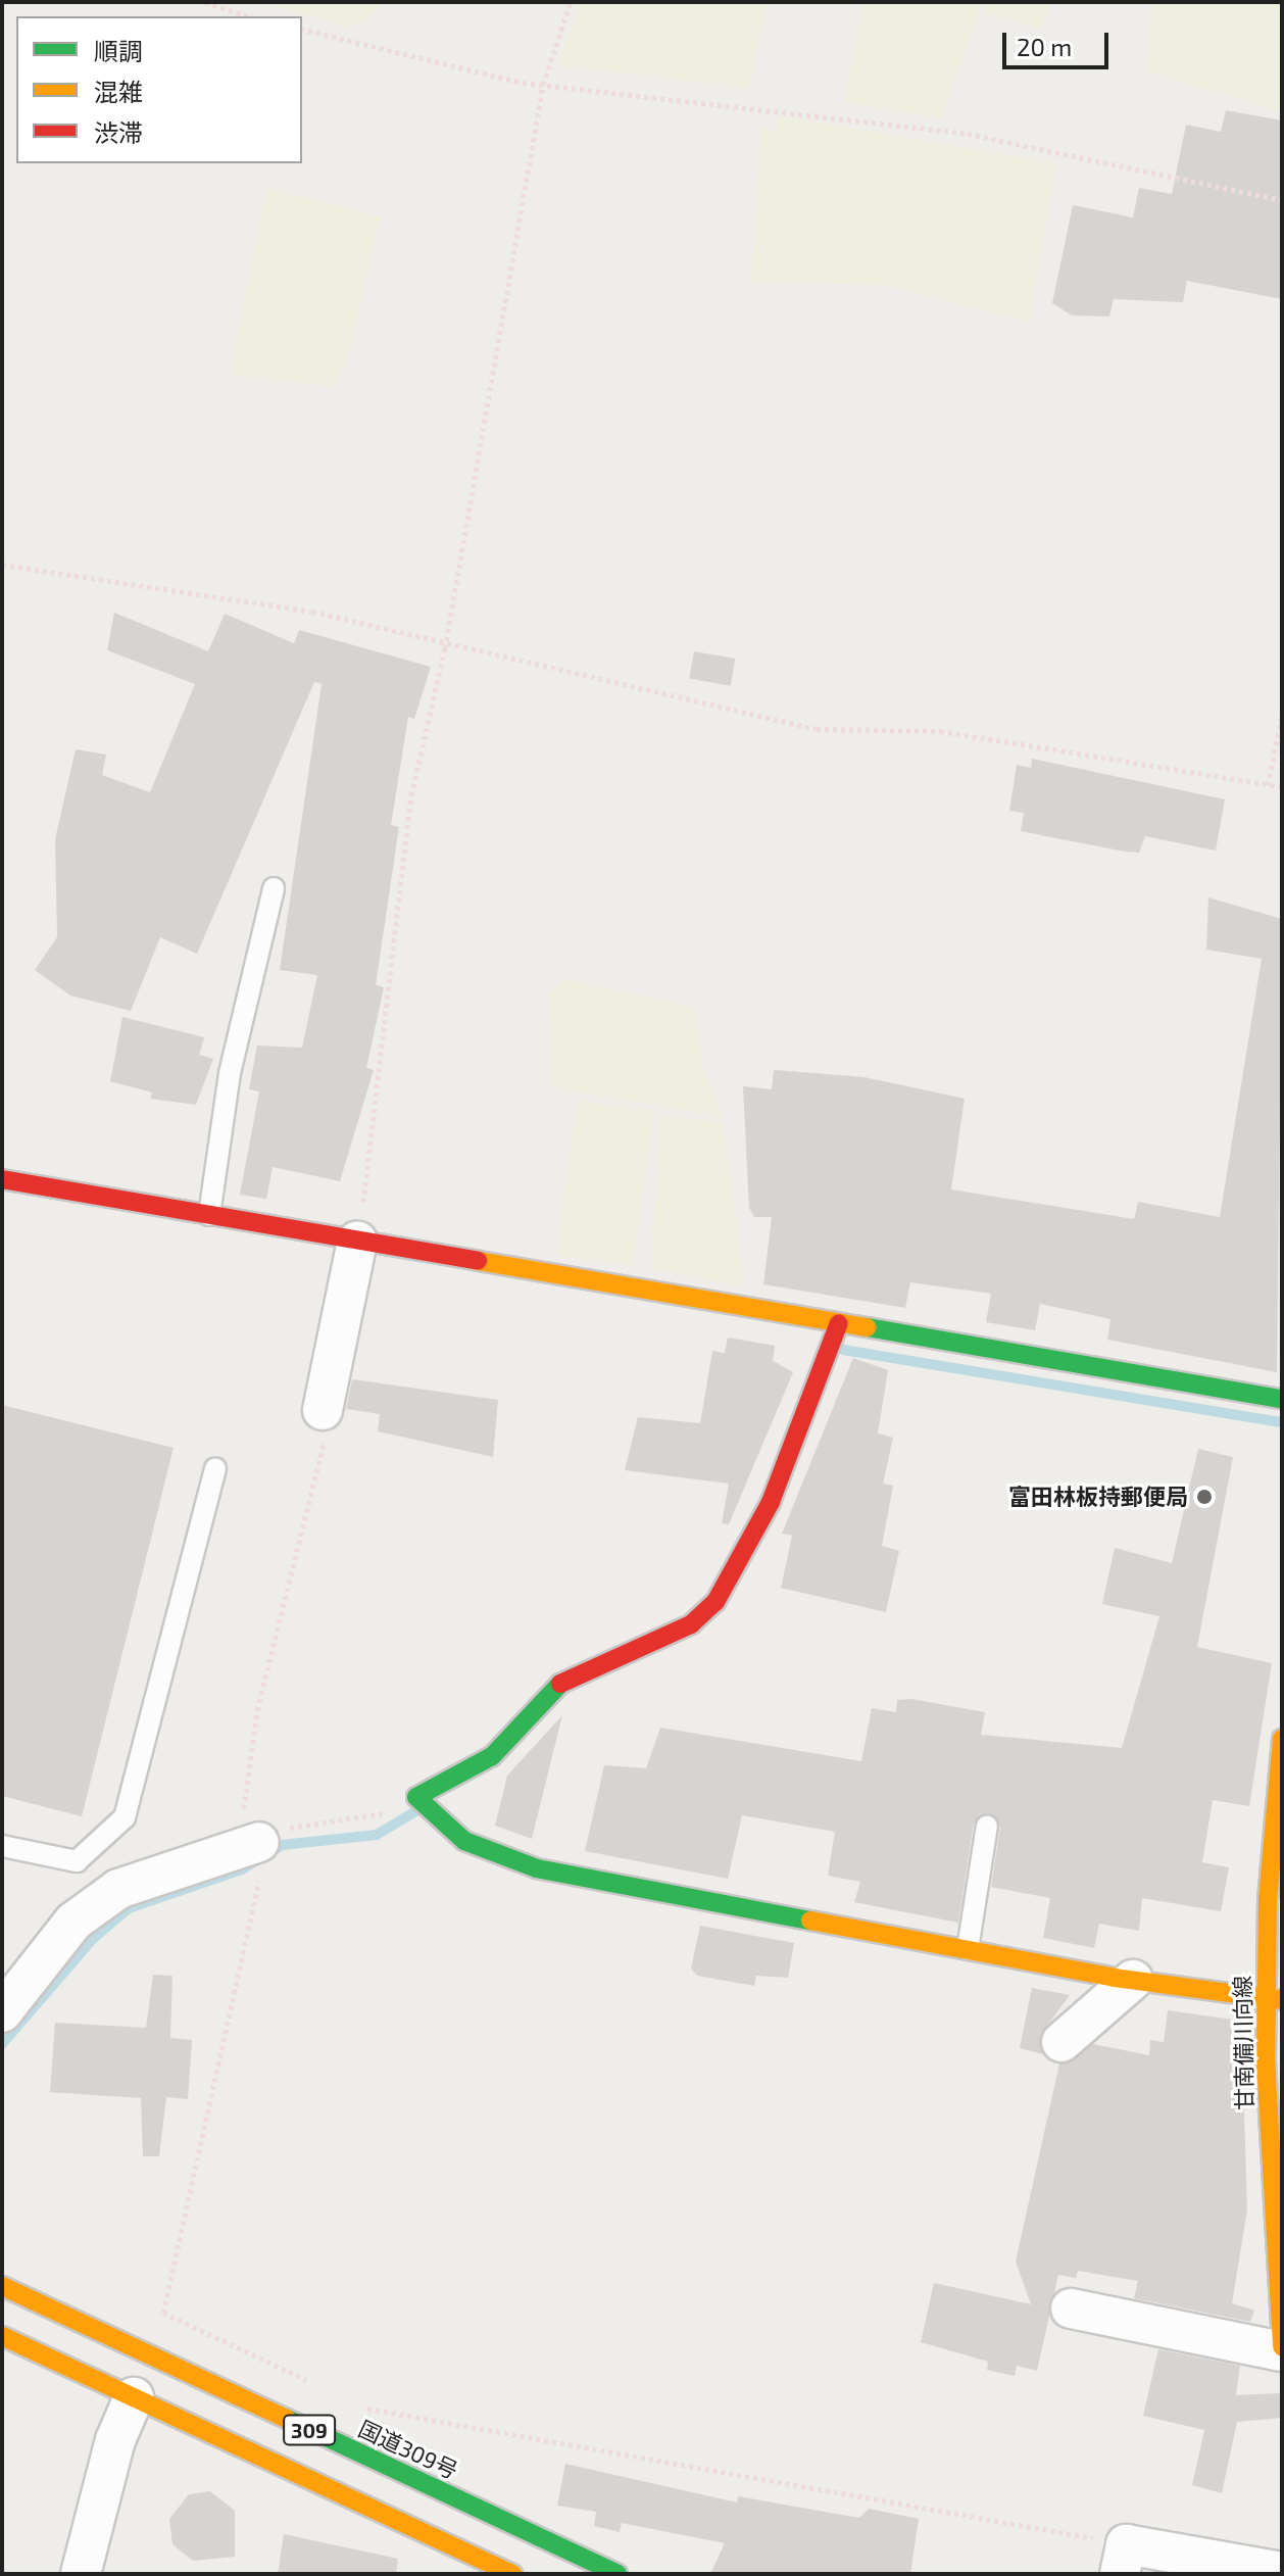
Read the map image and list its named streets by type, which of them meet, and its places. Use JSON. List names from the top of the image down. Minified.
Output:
{"streets":{"main road":["甘南備川向線","309","国道309号"]},"places":["富田林板持郵便局"],"legend":["順調","混雑","渋滞"],"scale_bar":"20 m"}
